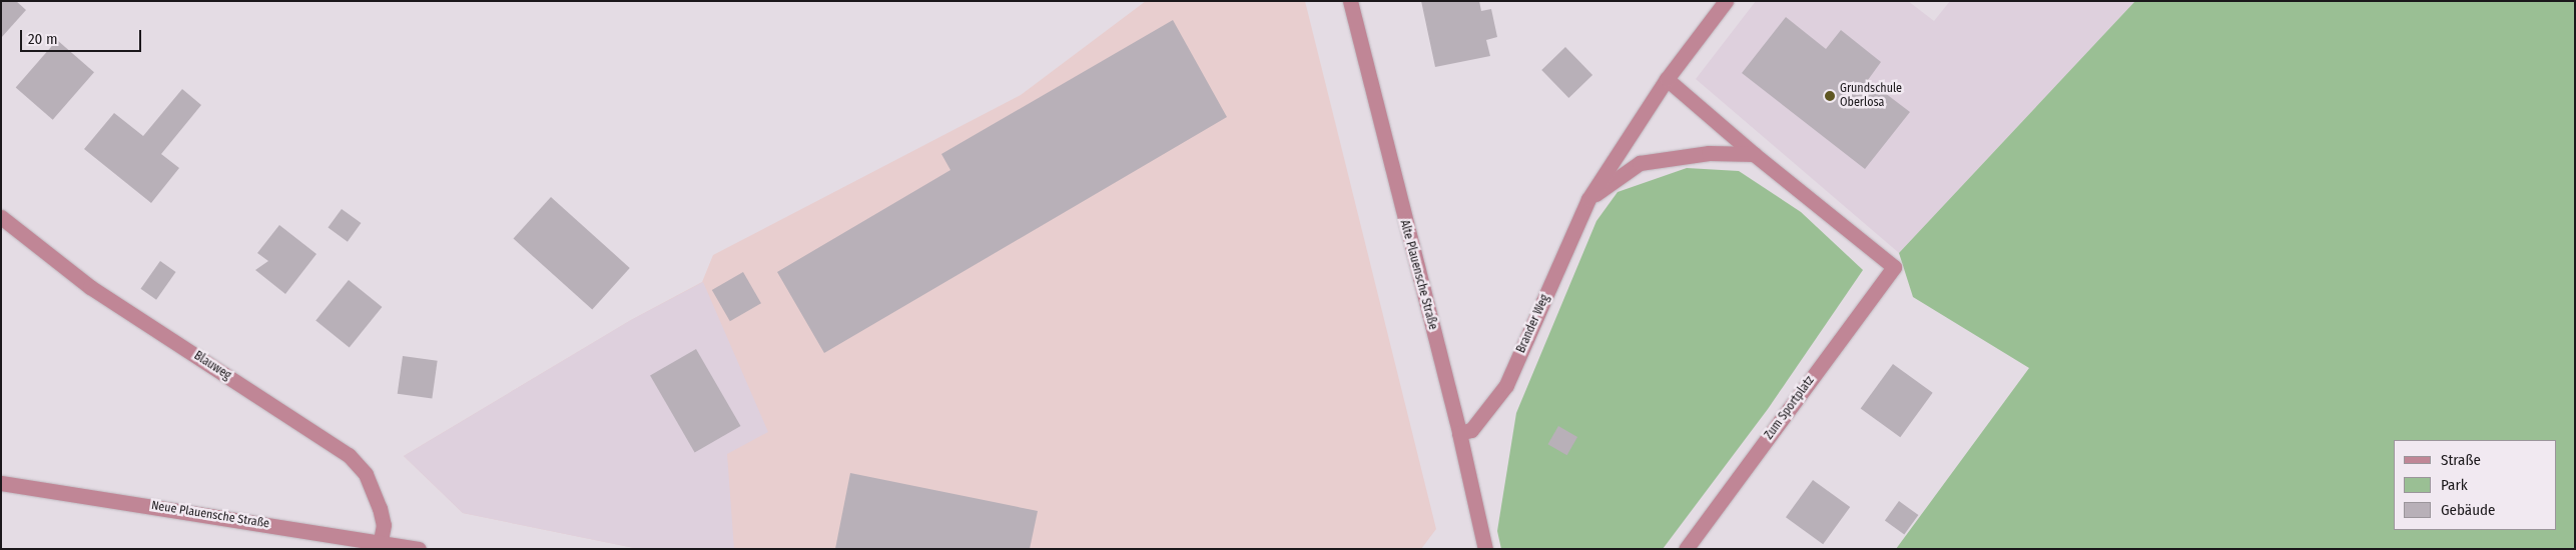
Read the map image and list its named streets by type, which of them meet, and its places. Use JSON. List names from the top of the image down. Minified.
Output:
{"streets":{"street":["Alte Plauensche Straße","Brander Weg","Blauweg","Zum Sportplatz","Neue Plauensche Straße"]},"crossings":[["Alte Plauensche Straße","Brander Weg"],["Blauweg","Neue Plauensche Straße"]],"places":["Grundschule Oberlosa"],"legend":["Straße","Park","Gebäude"],"scale_bar":"20 m"}
